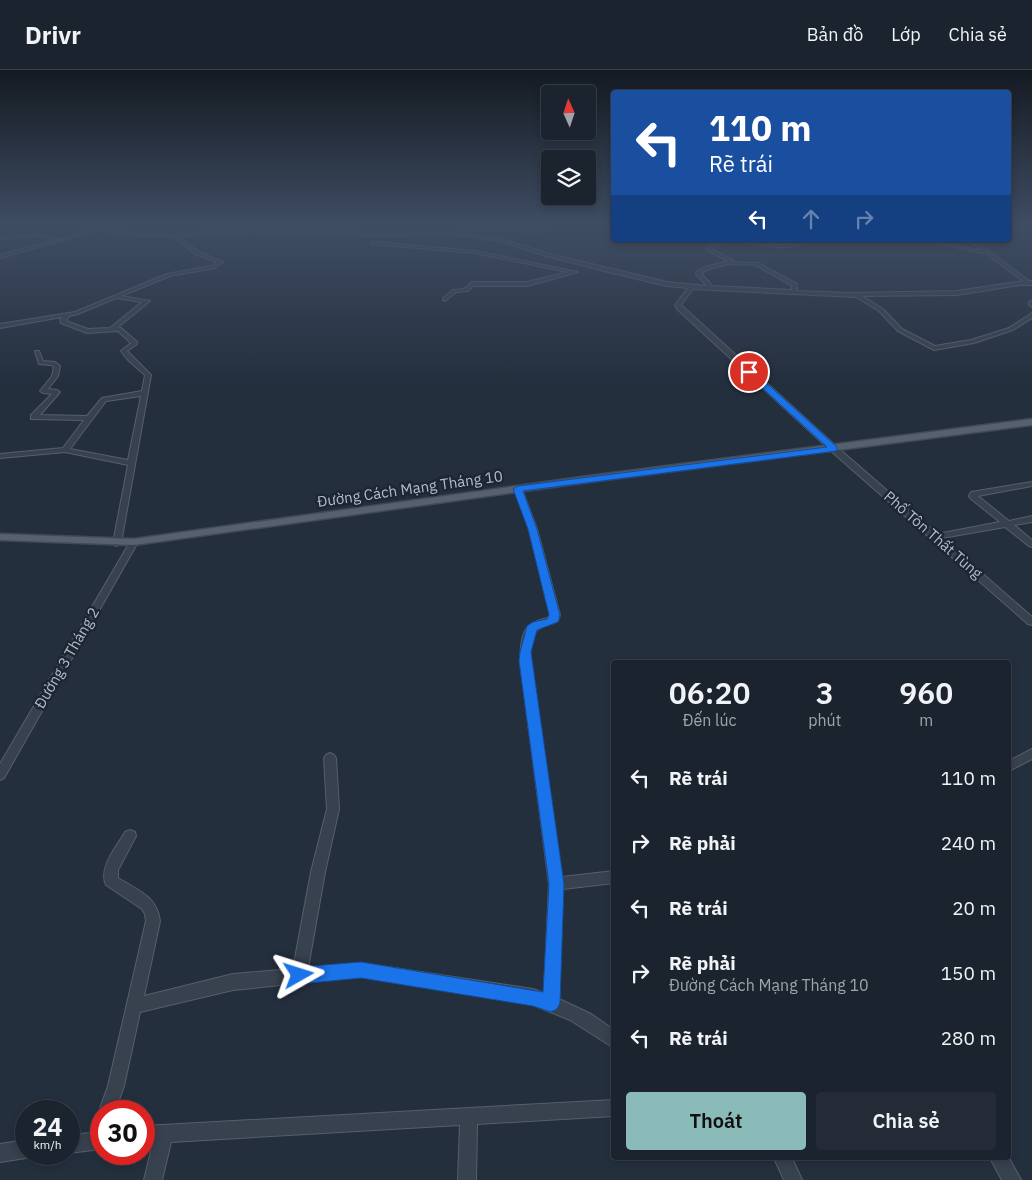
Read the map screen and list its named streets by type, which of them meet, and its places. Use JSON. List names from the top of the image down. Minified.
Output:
{"streets":{"main road":["Đường Cách Mạng Tháng 10"],"street":["Phố Tôn Thất Tùng","Đường 3 Tháng 2"]},"crossings":[["Đường Cách Mạng Tháng 10","Phố Tôn Thất Tùng"],["Đường Cách Mạng Tháng 10","Đường 3 Tháng 2"]],"north":"top","page":{"header":"Drivr","nav":["Bản đồ","Lớp","Chia sẻ"],"turn":["110 m","Rẽ trái"],"eta":["06:20","Đến lúc","3","phút","960","m"],"list":[{"name":"Rẽ trái","value":"110 m"},{"name":"Rẽ phải","value":"240 m"},{"name":"Rẽ trái","value":"20 m"},{"name":"Rẽ phải","note":"Đường Cách Mạng Tháng 10","value":"150 m"},{"name":"Rẽ trái","value":"280 m"}],"buttons":["Thoát","Chia sẻ"],"speed":"24 km/h","limit":"30"}}
